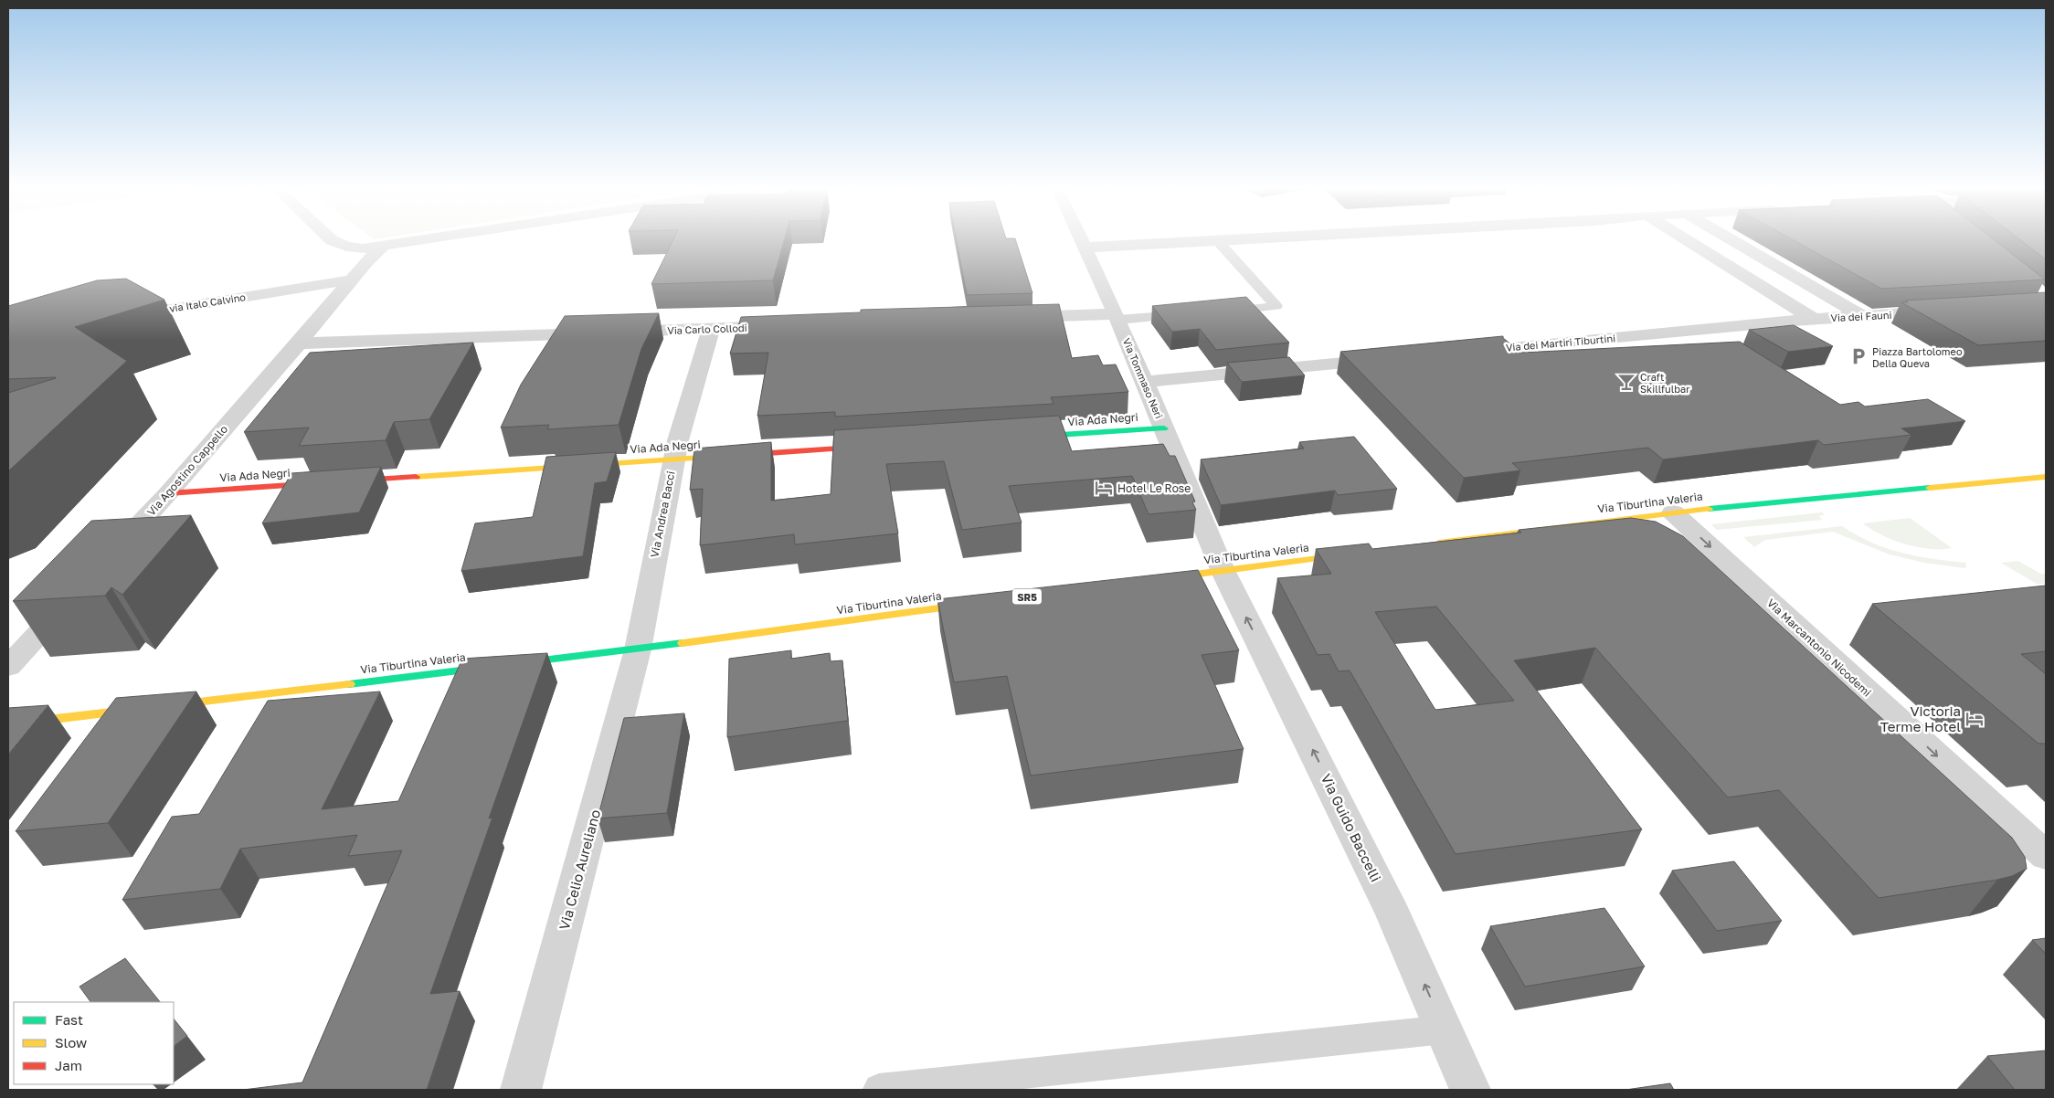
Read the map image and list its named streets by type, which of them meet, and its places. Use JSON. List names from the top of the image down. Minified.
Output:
{"streets":{"main road":["Via Ada Negri","Via Tiburtina Valeria"],"street":["via Italo Calvino","Via dei Fauni","Via Carlo Collodi","Via dei Martiri Tiburtini","Via Tommaso Neri","Via Agostino Cappello","Via Andrea Bacci","Via Marcantonio Nicodemi","Via Guido Baccelli","Via Celio Aureliano"]},"crossings":[["via Italo Calvino","Via Agostino Cappello"],["Via dei Fauni","Via dei Martiri Tiburtini"],["Via Carlo Collodi","Via Agostino Cappello"],["Via Carlo Collodi","Via Andrea Bacci"],["Via Tommaso Neri","Via Ada Negri"],["Via Tommaso Neri","Via Tiburtina Valeria"],["Via Tommaso Neri","Via Guido Baccelli"],["Via Ada Negri","Via Agostino Cappello"],["Via Ada Negri","Via Andrea Bacci"],["Via Tiburtina Valeria","Via Andrea Bacci"],["Via Tiburtina Valeria","Via Marcantonio Nicodemi"],["Via Tiburtina Valeria","Via Guido Baccelli"],["Via Tiburtina Valeria","Via Celio Aureliano"],["Via Andrea Bacci","Via Celio Aureliano"]],"one_way":["Via Marcantonio Nicodemi","Via Guido Baccelli"],"places":{"parking":["Piazza Bartolomeo Della Queva"],"bar":["Craft Skillfulbar"],"hotel":["Hotel Le Rose","Victoria Terme Hotel"]},"legend":["Fast","Slow","Jam"]}
